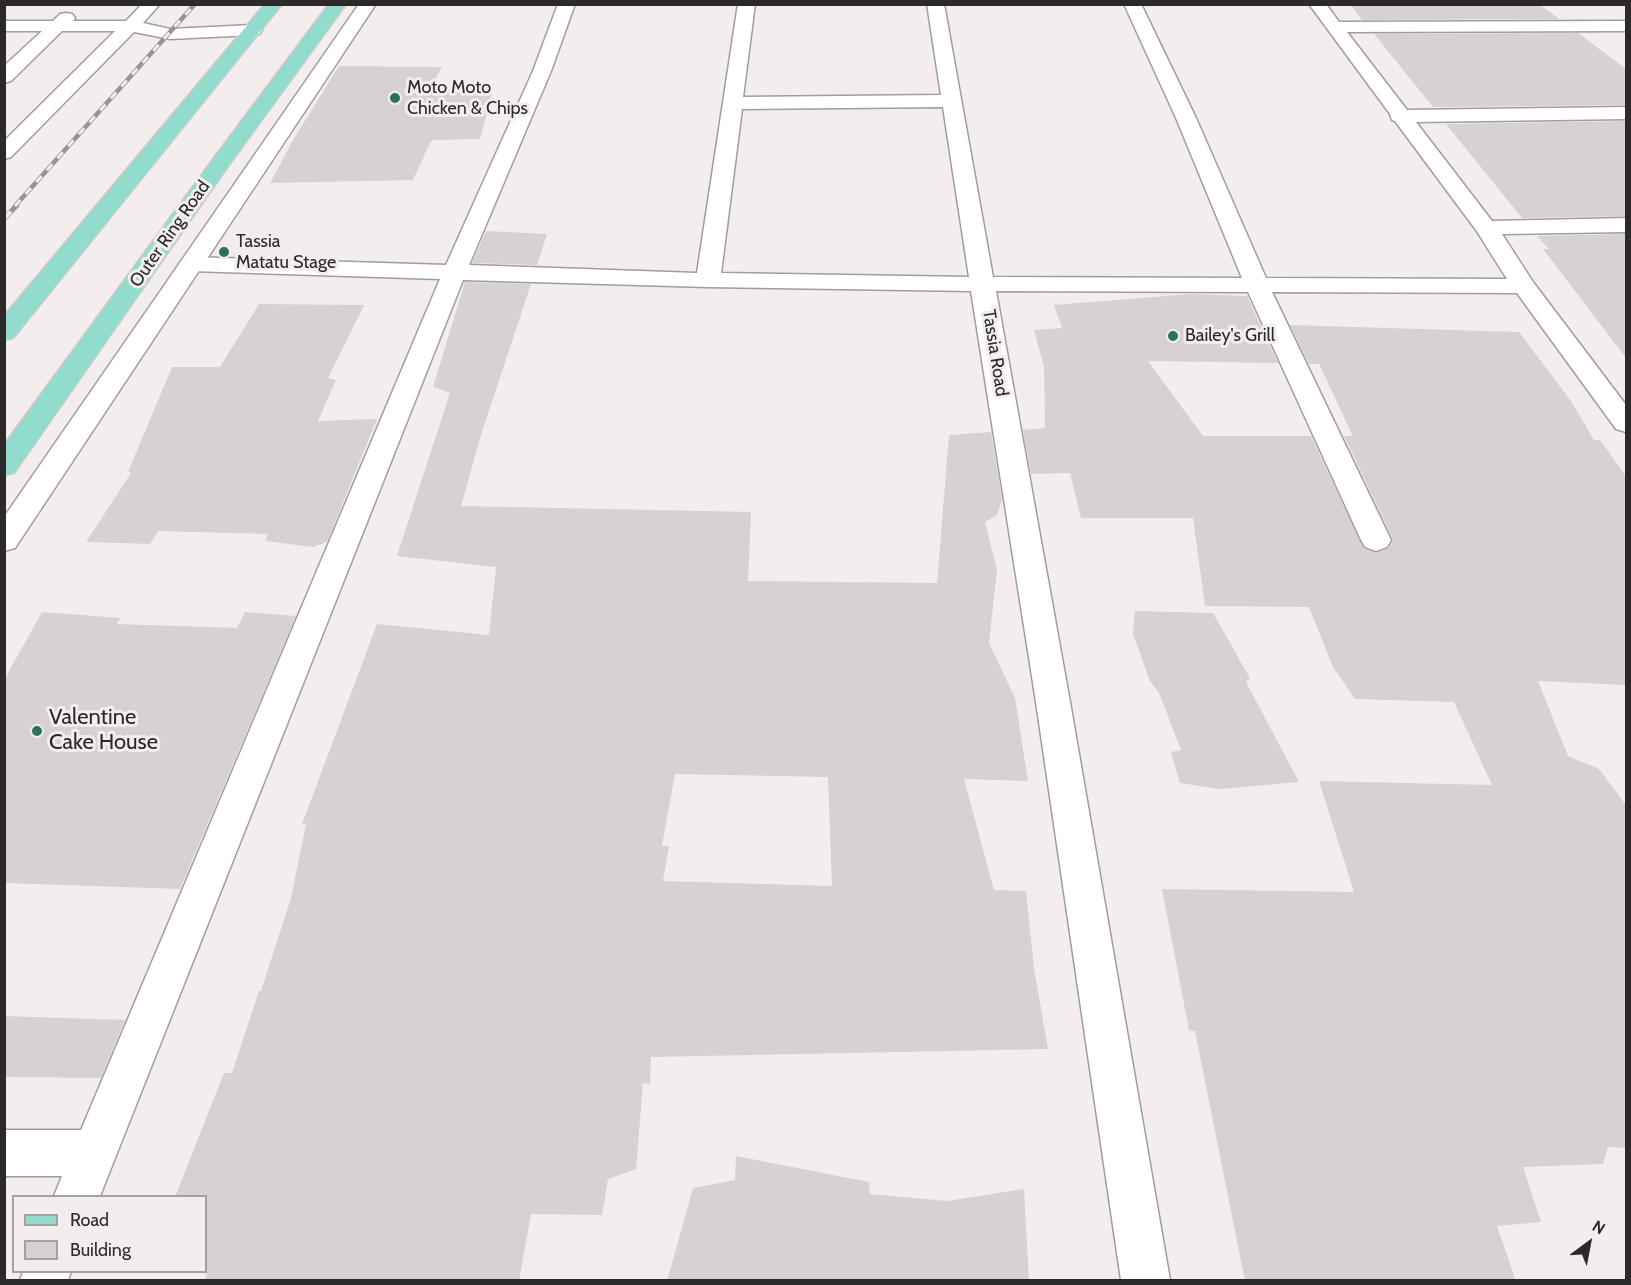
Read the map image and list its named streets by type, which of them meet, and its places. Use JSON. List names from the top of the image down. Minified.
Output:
{"streets":{"main road":["Outer Ring Road"],"street":["Tassia Road"]},"places":["Moto Moto Chicken & Chips","Tassia Matatu Stage","Bailey's Grill","Valentine Cake House"],"legend":["Road","Building"],"north":"top right"}
